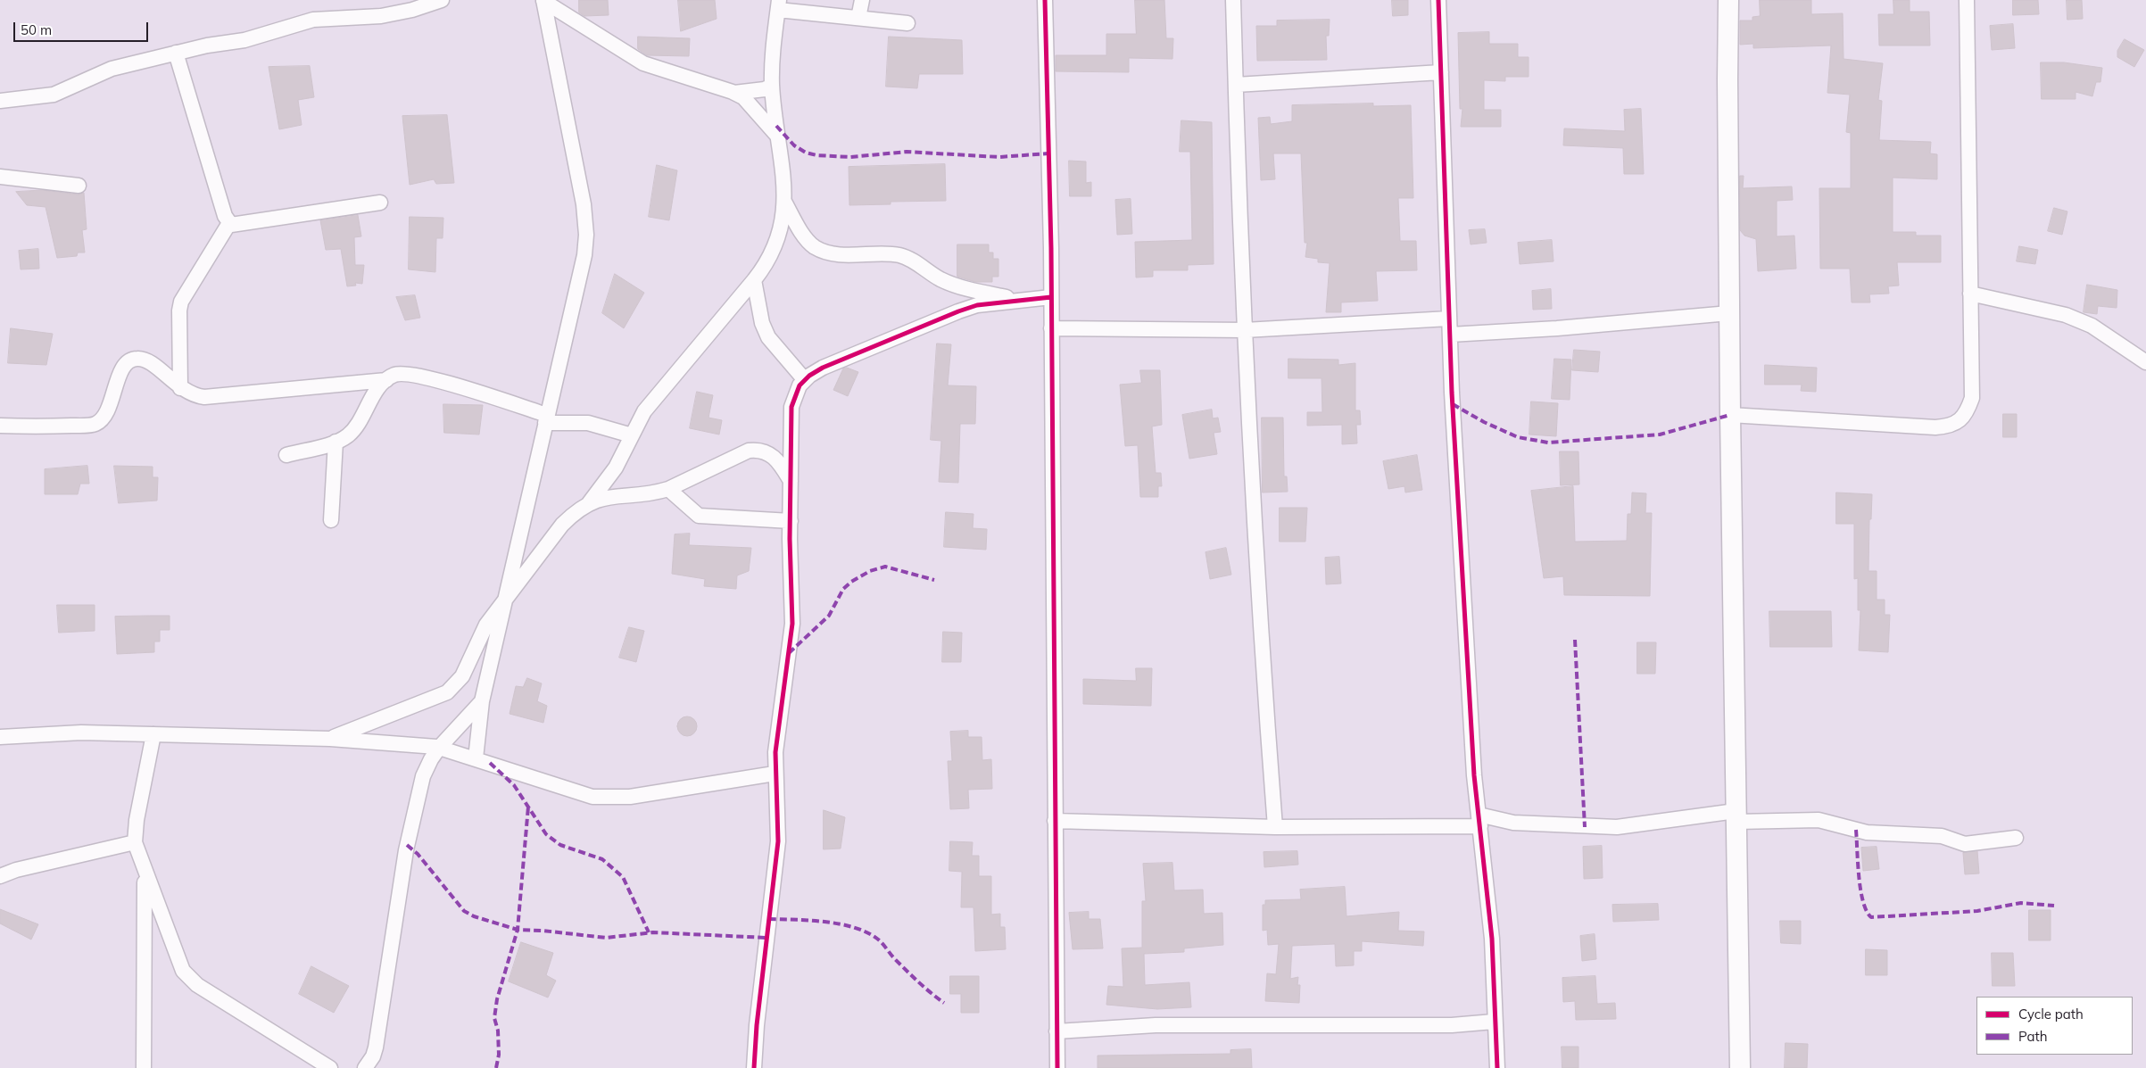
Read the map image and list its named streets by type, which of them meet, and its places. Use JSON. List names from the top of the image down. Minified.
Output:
{"legend":["Cycle path","Path"],"scale_bar":"50 m"}
